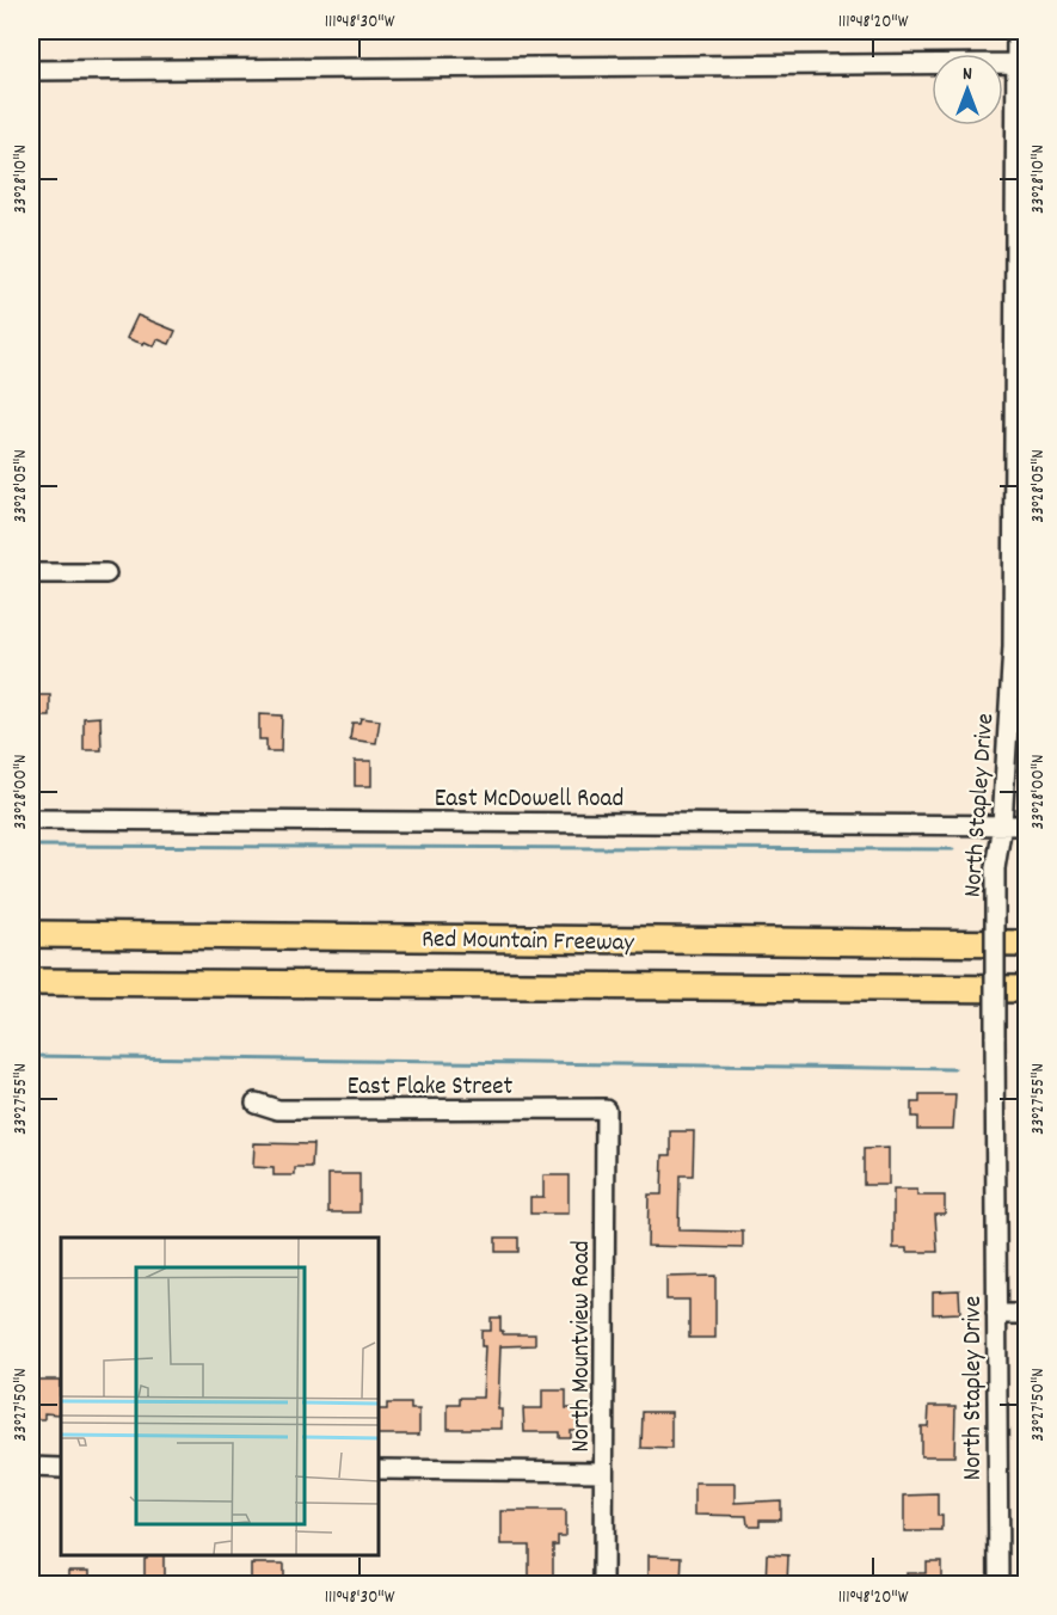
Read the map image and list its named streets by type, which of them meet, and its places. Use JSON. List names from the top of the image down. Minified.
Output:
{"streets":{"highway":["Red Mountain Freeway"],"street":["East McDowell Road","North Stapley Drive","East Flake Street","North Mountview Road"]},"crossings":[["East McDowell Road","North Stapley Drive"],["East Flake Street","North Mountview Road"]],"north":"top","coordinates":["111°48'30\"W","111°48'20\"W","33°28'10\"N","33°28'05\"N","33°28'00\"N","33°27'55\"N","33°27'50\"N"]}
